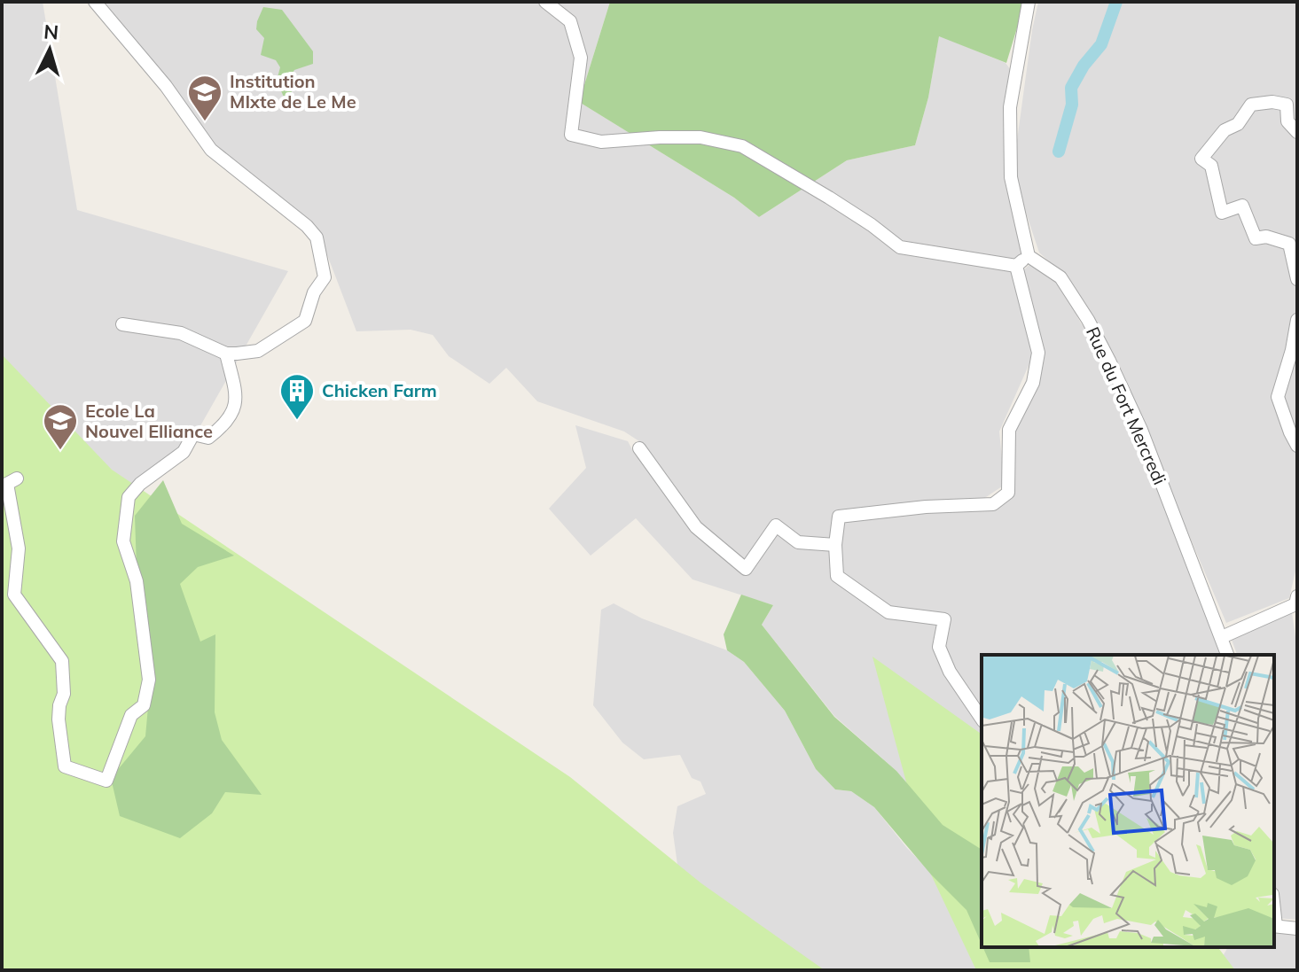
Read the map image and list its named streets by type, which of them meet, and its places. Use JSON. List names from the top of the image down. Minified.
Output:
{"streets":{"street":["Rue du Fort Mercredi"]},"places":{"school or university":["Institution MIxte de Le Me","Ecole La Nouvel Elliance"],"building":["Chicken Farm"]},"north":"top"}
